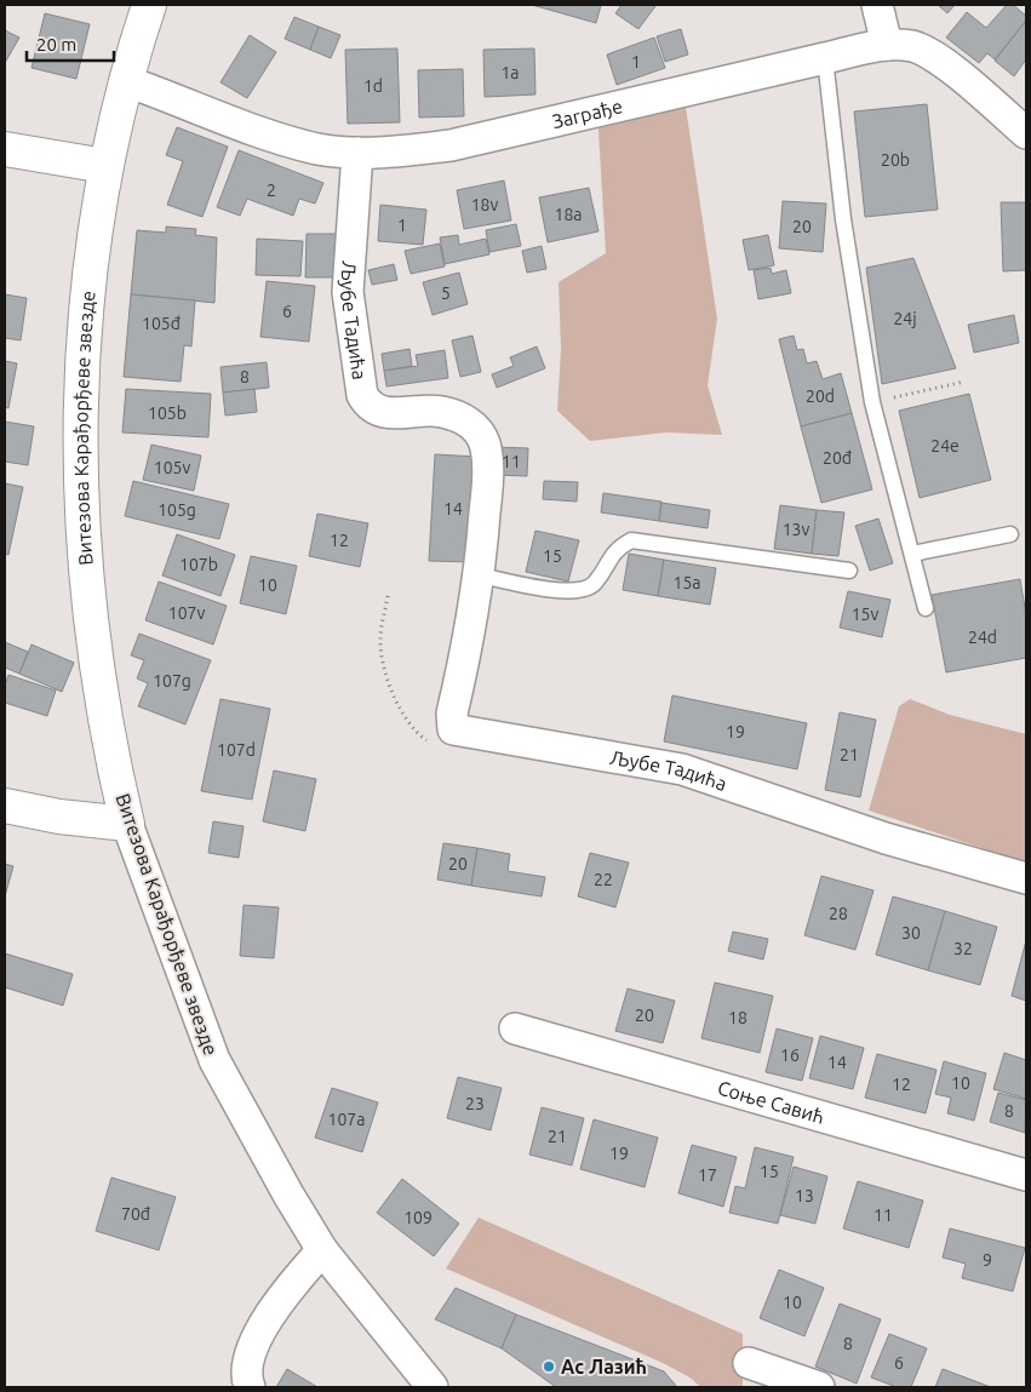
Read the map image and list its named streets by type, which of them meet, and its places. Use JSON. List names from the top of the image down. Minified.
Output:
{"streets":{"street":["Заграђе","Љубе Тадића","Витезова Карађорђеве звезде","Соње Савић"]},"crossings":[["Заграђе","Љубе Тадића"],["Заграђе","Витезова Карађорђеве звезде"]],"places":["Ас Лазић"],"house_numbers":["1","1a","1d","20b","2","18v","18a","1","20","5","6","24j","105đ","8","20d","105b","24e","20đ","11","105v","14","105g","13v","12","15","107b","15a","10","107v","15v","24d","107g","19","107d","21","20","22","28","30","32","20","18","16","14","10","12","23","8","107a","21","19","15","17","13","70đ","11","109","9","10","8","6"],"scale_bar":"20 m"}
